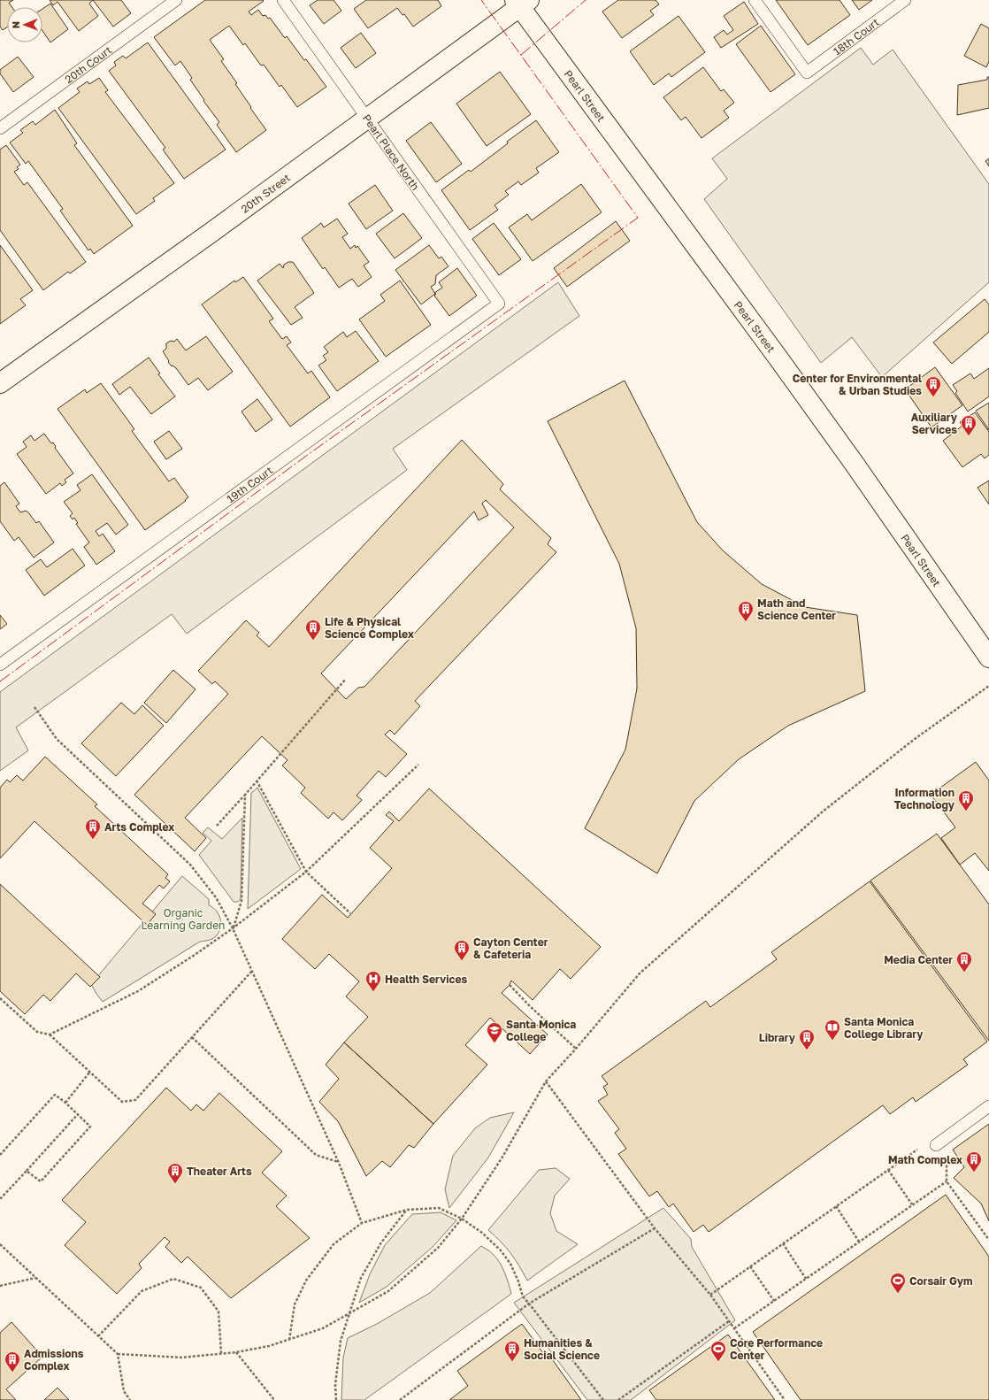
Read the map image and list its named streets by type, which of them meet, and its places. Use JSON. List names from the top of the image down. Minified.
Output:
{"streets":{"street":["Pearl Street","20th Street"],"lane":["18th Court","20th Court","Pearl Place North","19th Court"]},"crossings":[["Pearl Street","20th Street"],["Pearl Place North","20th Street"],["Pearl Place North","19th Court"]],"parks":["Organic Learning Garden"],"places":{"building":["Center for Environmental & Urban Studies","Auxiliary Services","Math and Science Center","Life & Physical Science Complex","Information Technology","Arts Complex","Cayton Center & Cafeteria","Media Center","Library","Math Complex","Theater Arts","Humanities & Social Science","Admissions Complex"],"hospital":["Health Services"],"library":["Santa Monica College Library"],"school or university":["Santa Monica College"],"sports":["Corsair Gym","Core Performance Center"]},"north":"left"}
